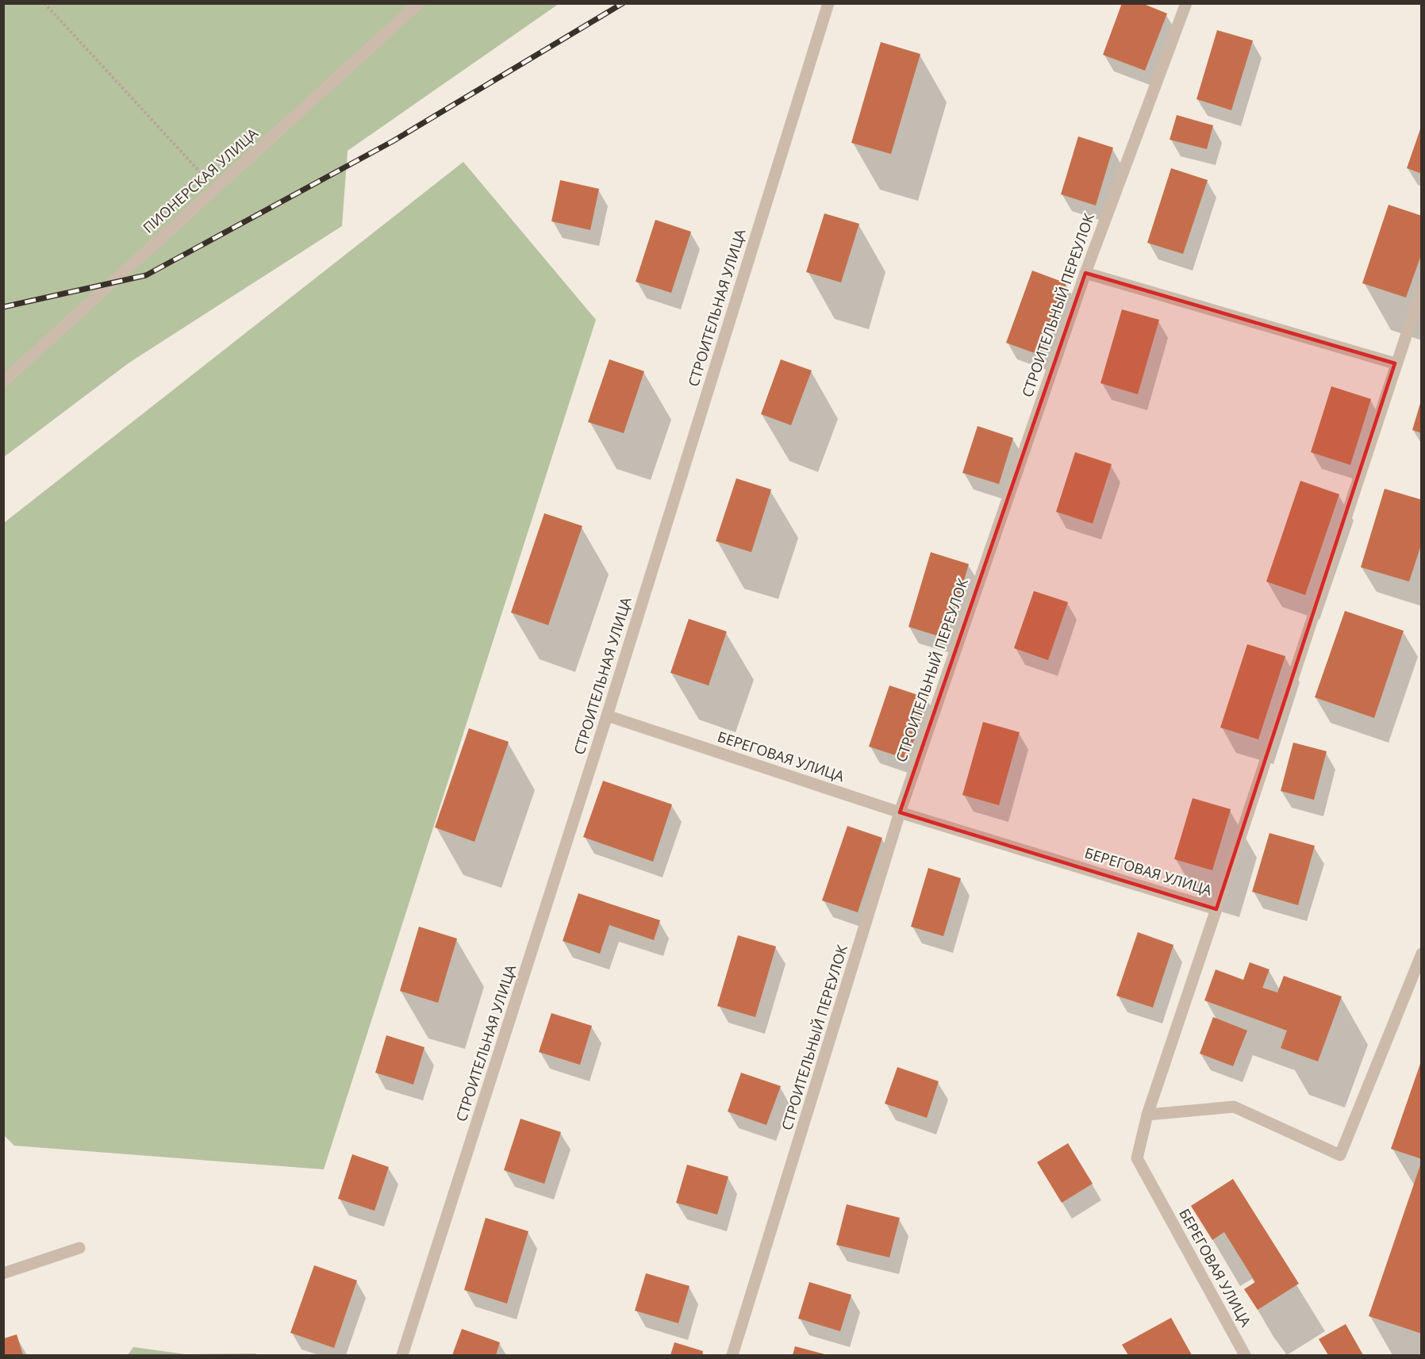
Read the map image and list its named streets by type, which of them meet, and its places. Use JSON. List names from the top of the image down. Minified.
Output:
{"streets":{"street":["ПИОНЕРСКАЯ УЛИЦА","СТРОИТЕЛЬНЫЙ ПЕРЕУЛОК","СТРОИТЕЛЬНАЯ УЛИЦА","БЕРЕГОВАЯ УЛИЦА"]},"crossings":[["СТРОИТЕЛЬНЫЙ ПЕРЕУЛОК","БЕРЕГОВАЯ УЛИЦА"],["СТРОИТЕЛЬНАЯ УЛИЦА","БЕРЕГОВАЯ УЛИЦА"]]}
